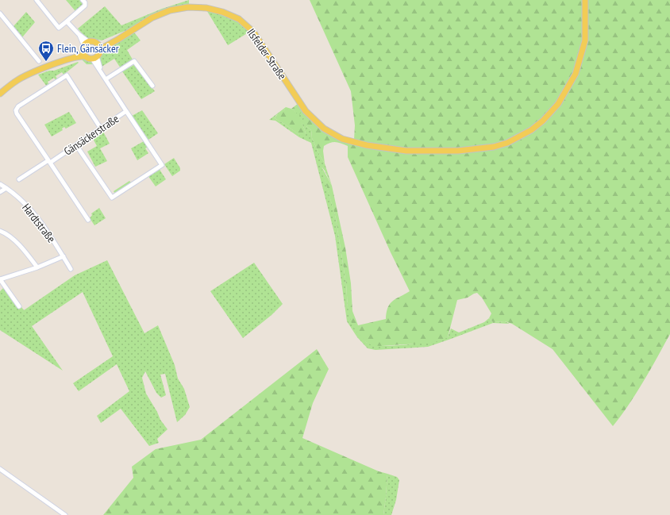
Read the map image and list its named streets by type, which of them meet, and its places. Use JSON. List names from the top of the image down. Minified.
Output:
{"streets":{"main road":["Ilsfelder Straße"],"street":["Gänsäckerstraße","Hardtstraße"]},"crossings":[["Ilsfelder Straße","Gänsäckerstraße"]],"places":{"bus stop":["Flein, Gänsäcker"]}}
